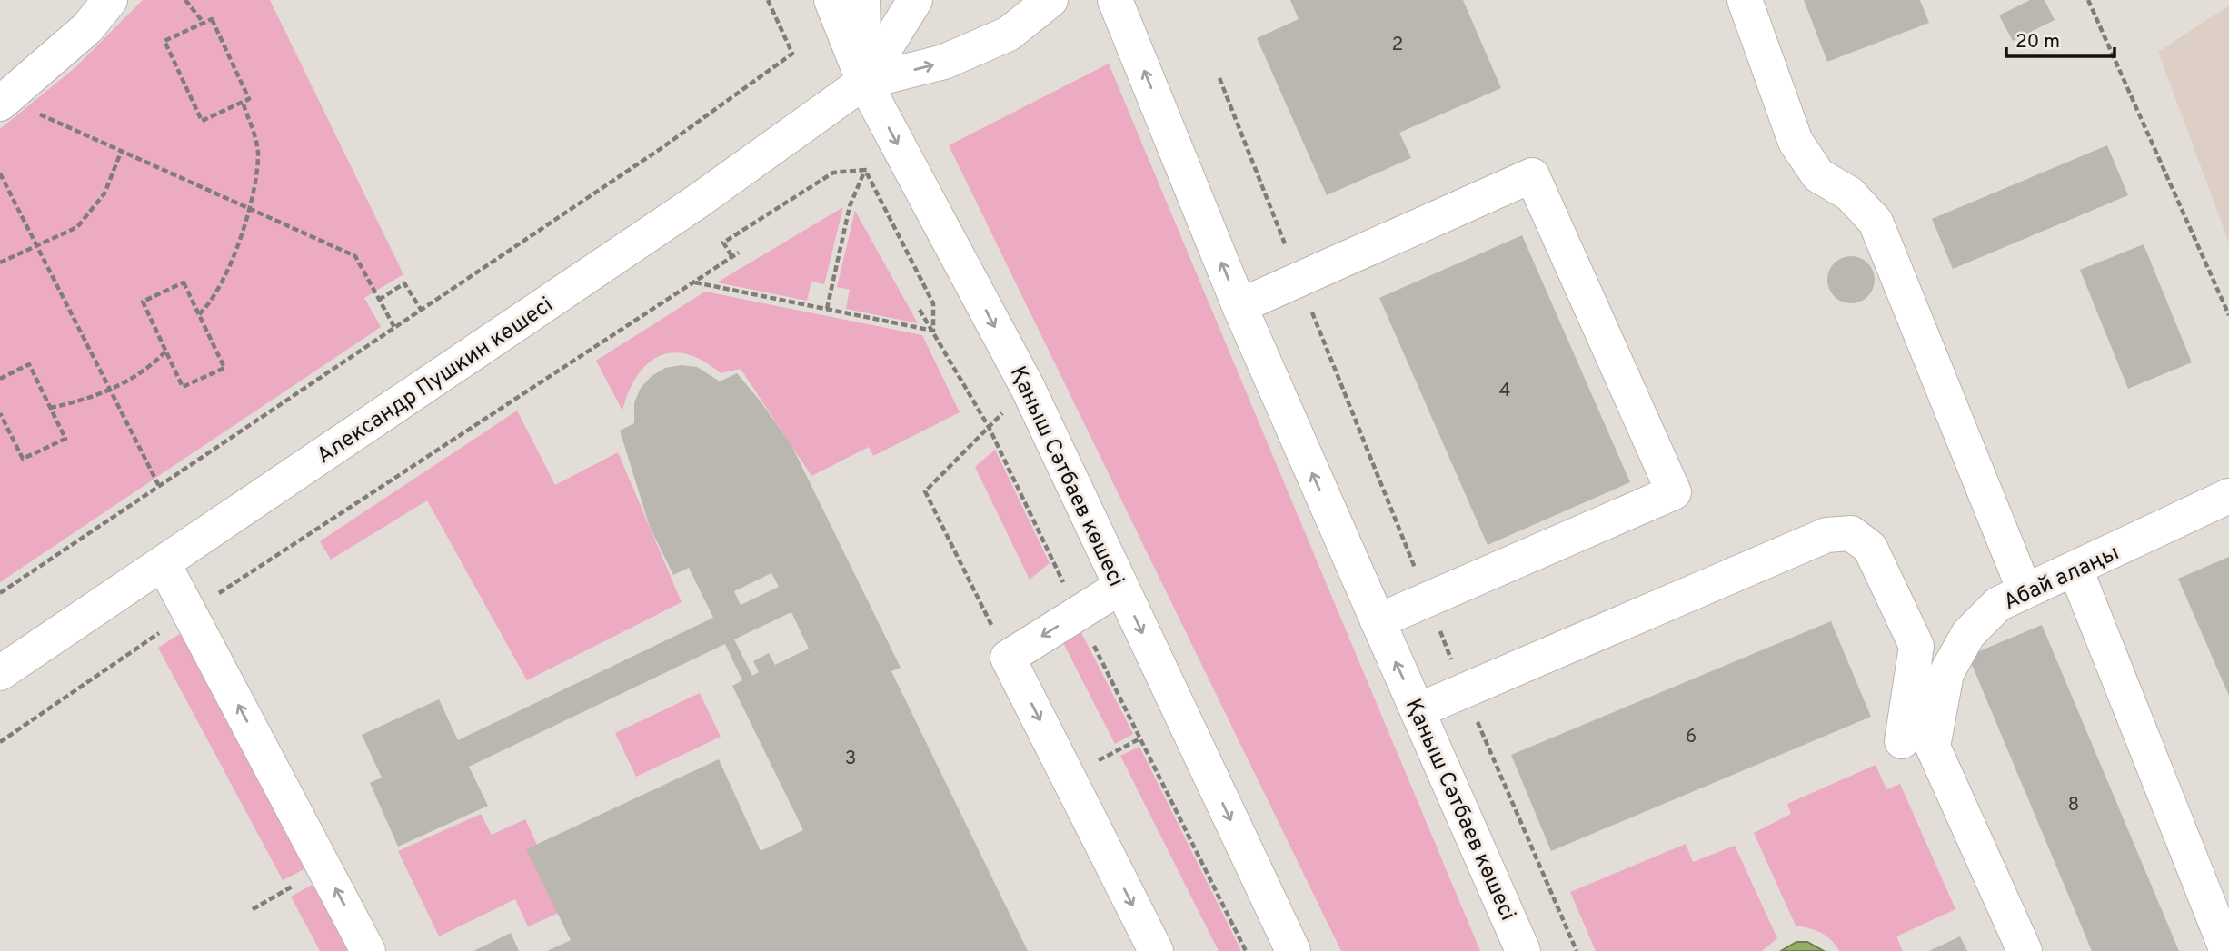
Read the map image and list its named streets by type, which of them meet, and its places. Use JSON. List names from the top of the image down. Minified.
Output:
{"streets":{"main road":["Александр Пушкин көшесі","Қаныш Сәтбаев көшесі","Абай алаңы"]},"crossings":[["Александр Пушкин көшесі","Қаныш Сәтбаев көшесі"]],"house_numbers":["2","4","6","3","8"],"scale_bar":"20 m"}
